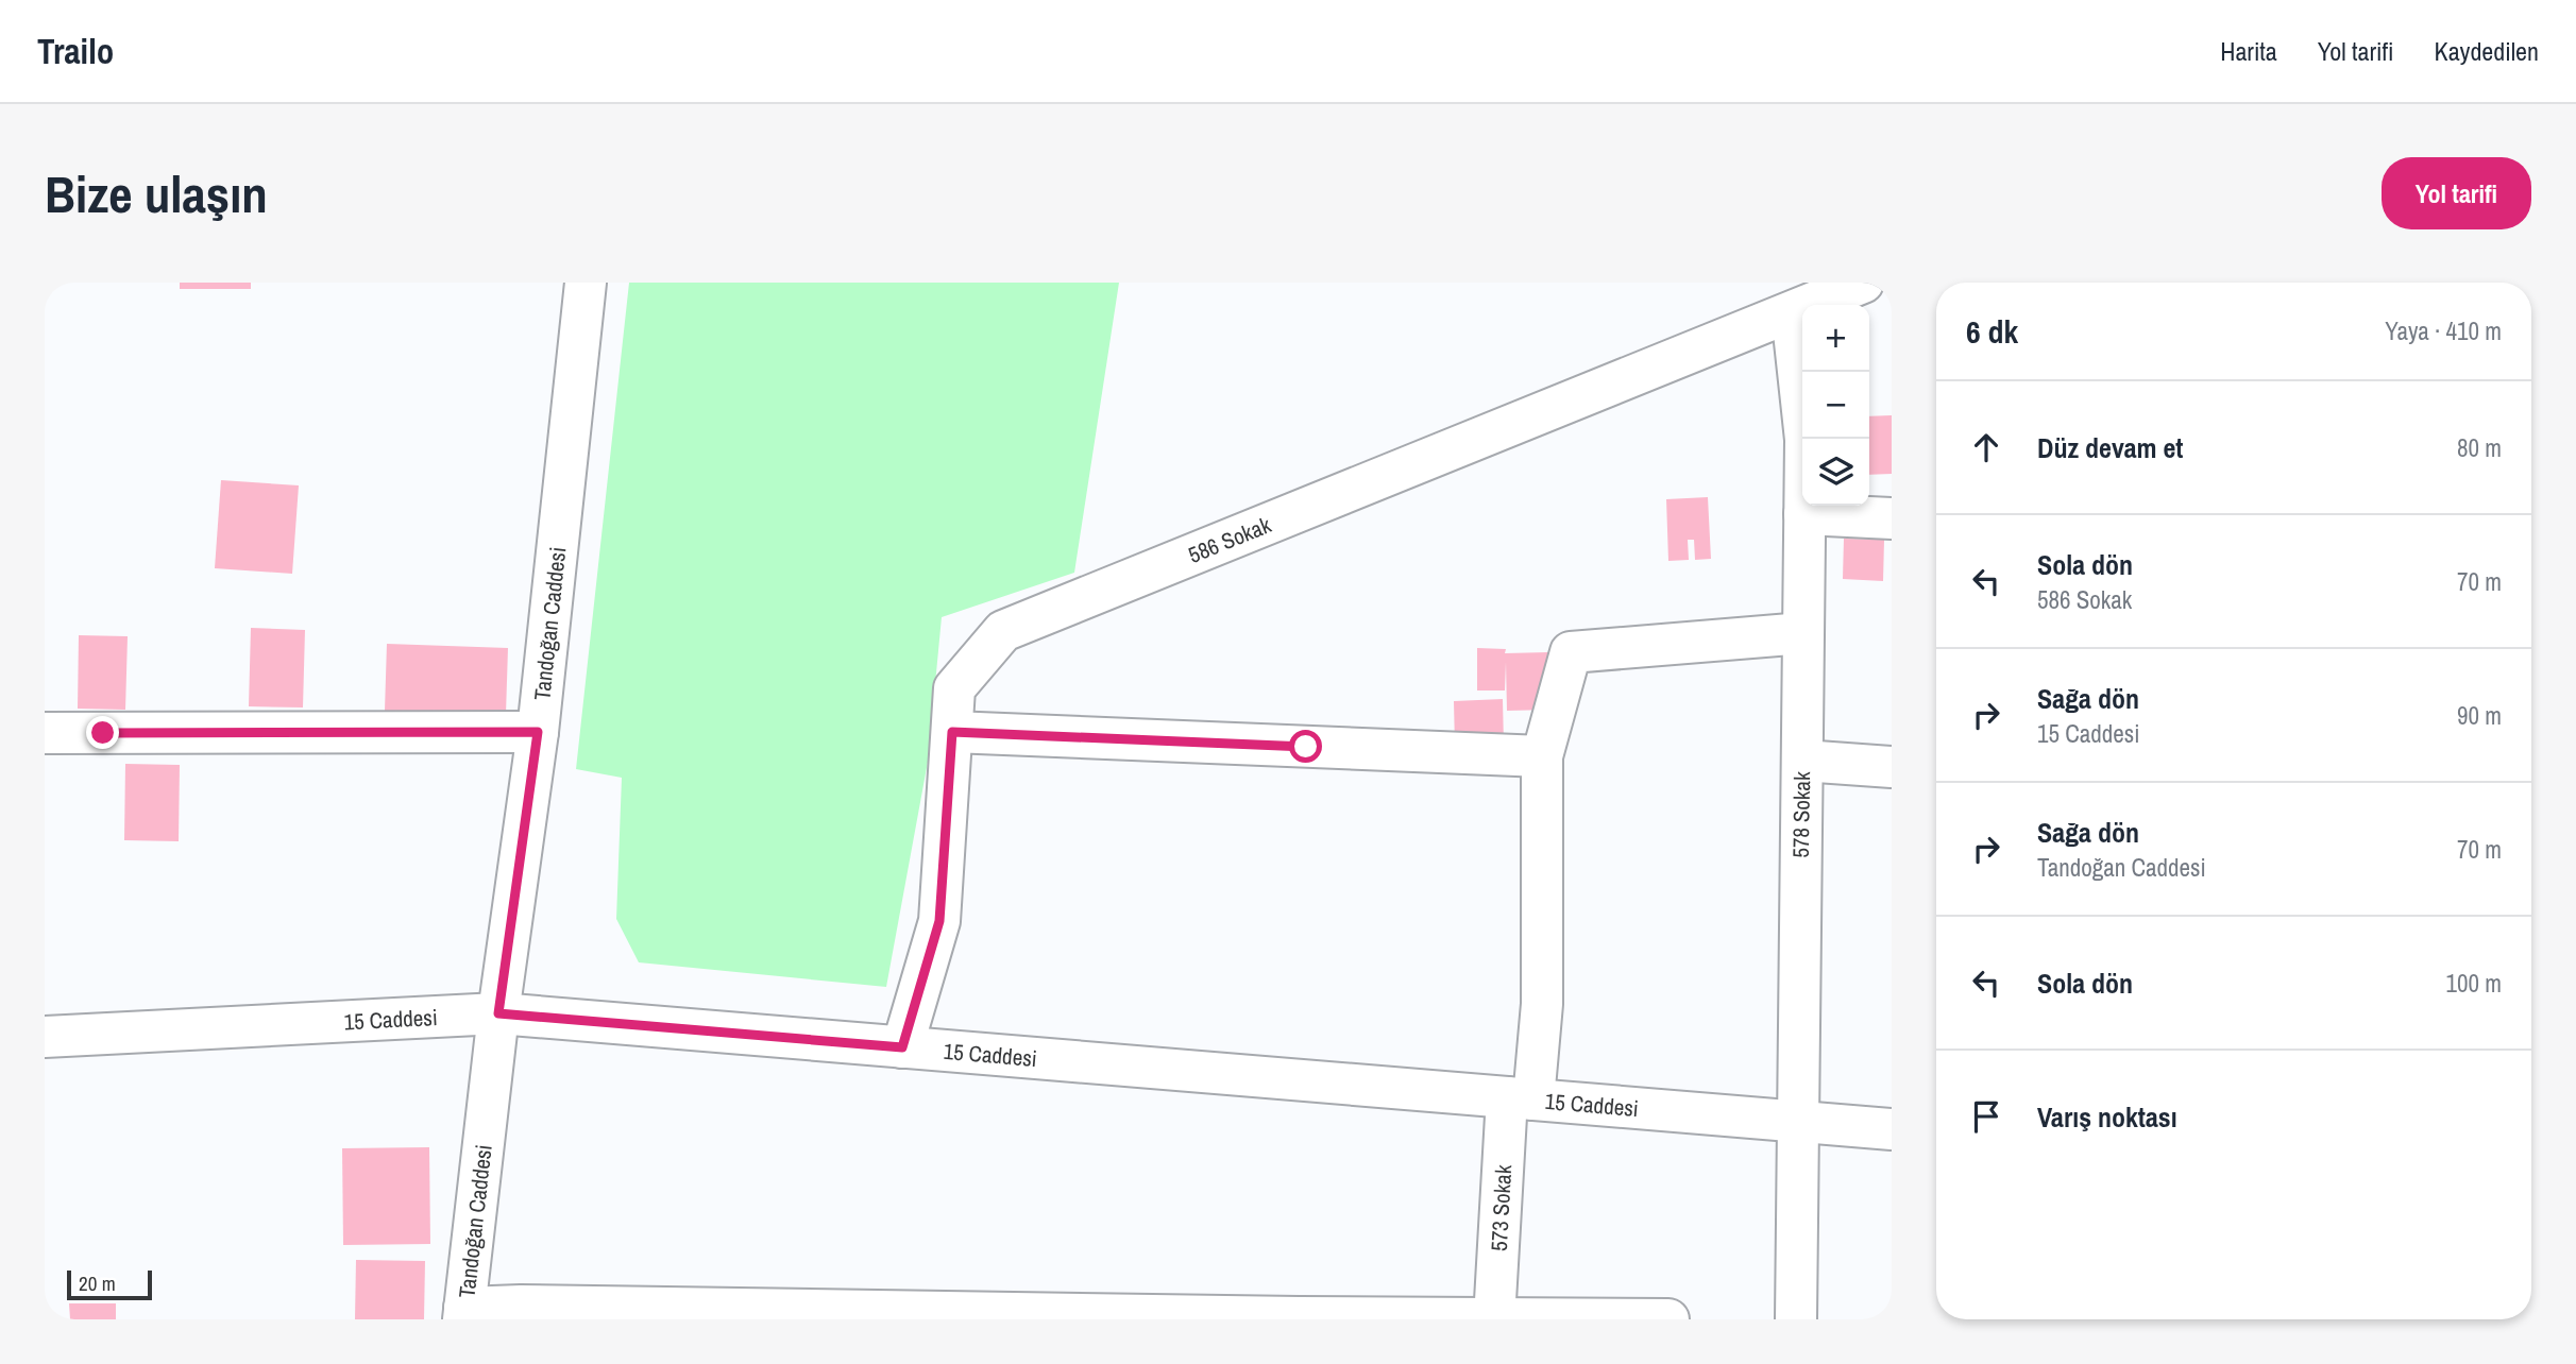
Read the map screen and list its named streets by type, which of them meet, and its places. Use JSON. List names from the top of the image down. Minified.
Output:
{"streets":{"street":["586 Sokak","Tandoğan Caddesi","578 Sokak","15 Caddesi","573 Sokak"]},"crossings":[["586 Sokak","578 Sokak"],["586 Sokak","15 Caddesi"],["Tandoğan Caddesi","15 Caddesi"],["578 Sokak","15 Caddesi"],["578 Sokak","573 Sokak"],["15 Caddesi","573 Sokak"]],"scale_bar":"20 m","page":{"header":"Trailo","nav":["Harita","Yol tarifi","Kaydedilen"],"buttons":"Yol tarifi","title":"Bize ulaşın","heading":["6 dk","Yaya · 410 m"],"map_buttons":["+","−"],"list":[["Düz devam et","80 m"],["Sola dön","586 Sokak","70 m"],["Sağa dön","15 Caddesi","90 m"],["Sağa dön","Tandoğan Caddesi","70 m"],["Sola dön","100 m"],"Varış noktası"],"scale":"20 m"}}
